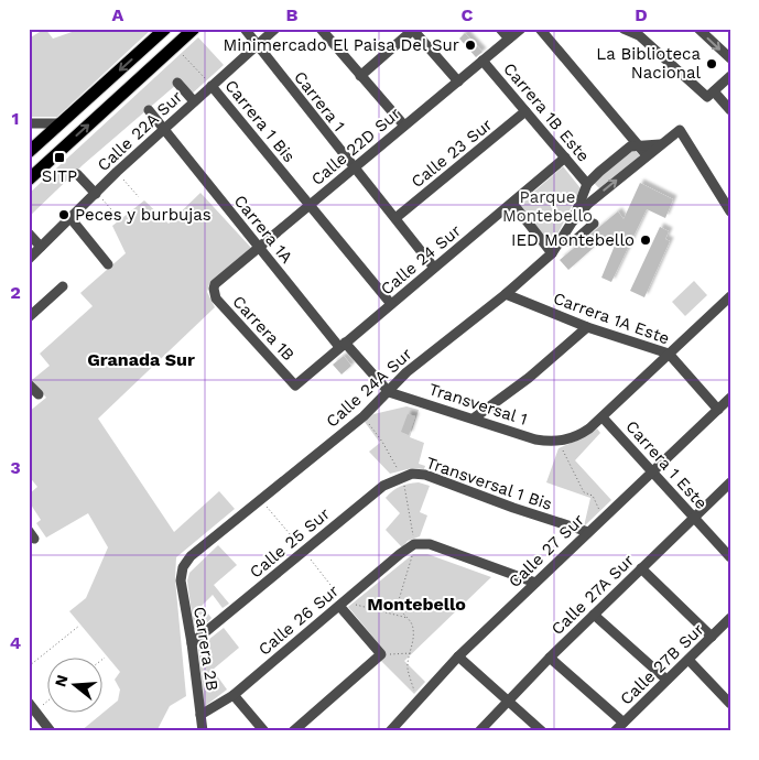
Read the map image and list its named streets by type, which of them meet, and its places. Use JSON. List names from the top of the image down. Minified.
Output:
{"streets":{"street":["Carrera 1","Carrera 1B Este","Carrera 1 Bis","Calle 22A Sur","Calle 22D Sur","Calle 23 Sur","Carrera 1A","Calle 24 Sur","Carrera 1A Este","Carrera 1B","Calle 24A Sur","Transversal 1","Carrera 1 Este","Transversal 1 Bis","Calle 25 Sur","Calle 27 Sur","Calle 27A Sur","Calle 26 Sur","Carrera 2B","Calle 27B Sur"]},"crossings":[["Carrera 1","Calle 22A Sur"],["Carrera 1","Calle 22D Sur"],["Carrera 1","Calle 23 Sur"],["Carrera 1","Calle 24 Sur"],["Carrera 1B Este","Calle 22D Sur"],["Carrera 1B Este","Calle 23 Sur"],["Carrera 1B Este","Calle 24 Sur"],["Carrera 1B Este","Calle 24A Sur"],["Carrera 1 Bis","Calle 22A Sur"],["Carrera 1 Bis","Calle 22D Sur"],["Carrera 1 Bis","Calle 24 Sur"],["Calle 22A Sur","Carrera 1A"],["Calle 22D Sur","Carrera 1A"],["Calle 22D Sur","Carrera 1B"],["Carrera 1A","Calle 24 Sur"],["Carrera 1A","Calle 24A Sur"],["Carrera 1A","Transversal 1"],["Calle 24 Sur","Carrera 1B"],["Carrera 1A Este","Calle 24A Sur"],["Carrera 1A Este","Calle 27 Sur"],["Calle 24A Sur","Transversal 1"],["Calle 24A Sur","Carrera 2B"],["Carrera 1 Este","Calle 27 Sur"],["Carrera 1 Este","Calle 27A Sur"],["Transversal 1 Bis","Calle 25 Sur"],["Transversal 1 Bis","Calle 27 Sur"],["Calle 25 Sur","Carrera 2B"],["Calle 27 Sur","Calle 26 Sur"],["Calle 26 Sur","Carrera 2B"]],"districts":["Granada Sur","Montebello"],"parks":["Parque Montebello"],"places":{"other":["Minimercado El Paisa Del Sur","La Biblioteca Nacional","Peces y burbujas","IED Montebello"],"transit":["SITP"]},"north":"left","grid":{"columns":["A","B","C","D"],"rows":["1","2","3","4"]}}
